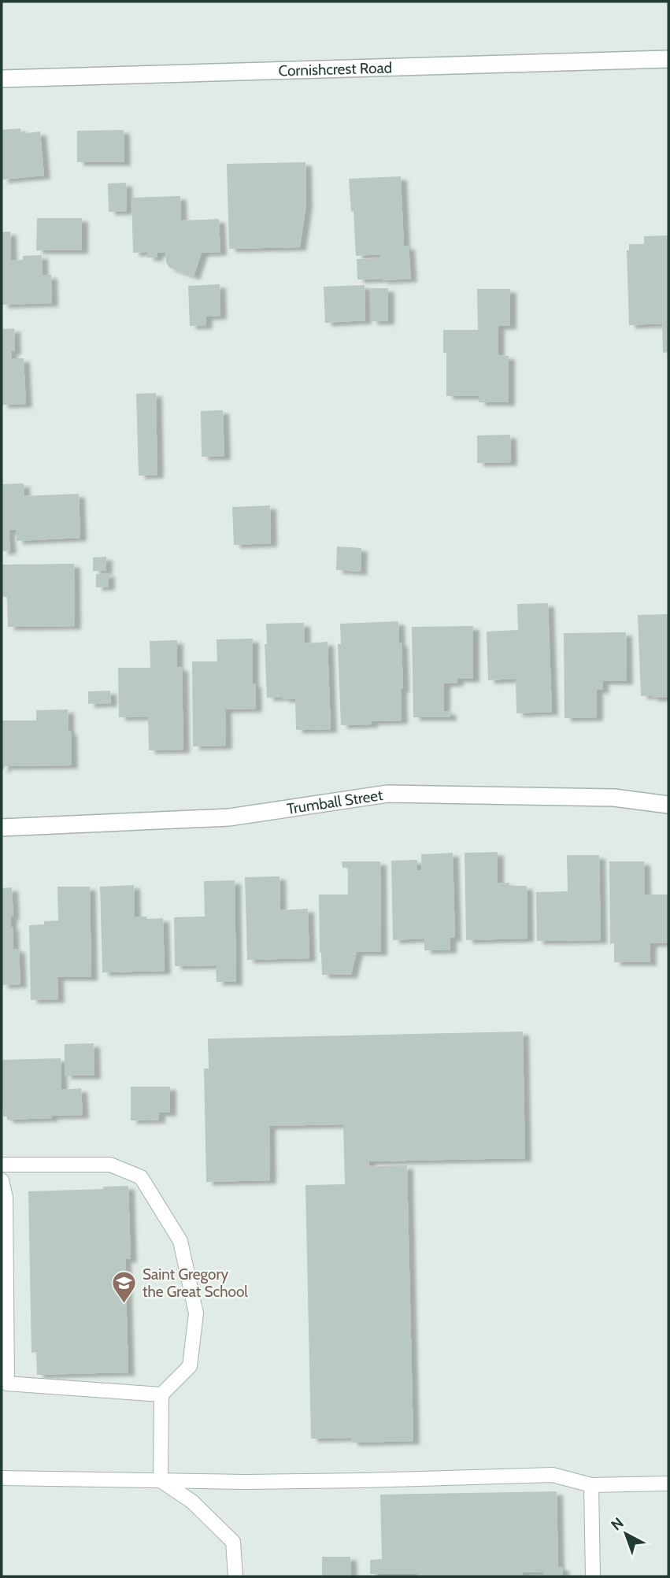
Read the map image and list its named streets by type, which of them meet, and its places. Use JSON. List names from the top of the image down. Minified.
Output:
{"streets":{"street":["Cornishcrest Road","Trumball Street"]},"places":{"school or university":["Saint Gregory the Great School"]},"north":"top left"}
